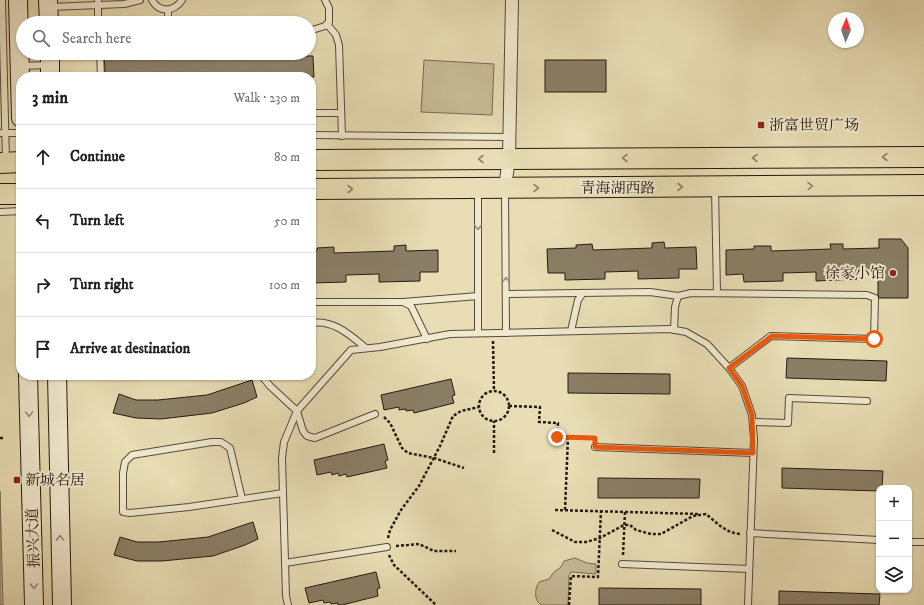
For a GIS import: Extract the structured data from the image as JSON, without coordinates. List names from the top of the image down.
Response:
{
  "streets": {
    "main road": ["青海湖西路", "振兴大道"]
  },
  "places": {
    "transit": ["浙富世贸广场", "新城名居"],
    "other": ["徐家小馆"]
  },
  "north": "top",
  "page": {
    "search": "Search here",
    "heading": ["3 min", "Walk · 230 m"],
    "list": [
      ["Continue", "80 m"],
      ["Turn left", "50 m"],
      ["Turn right", "100 m"],
      "Arrive at destination"
    ],
    "map_buttons": ["+", "−"]
  }
}
